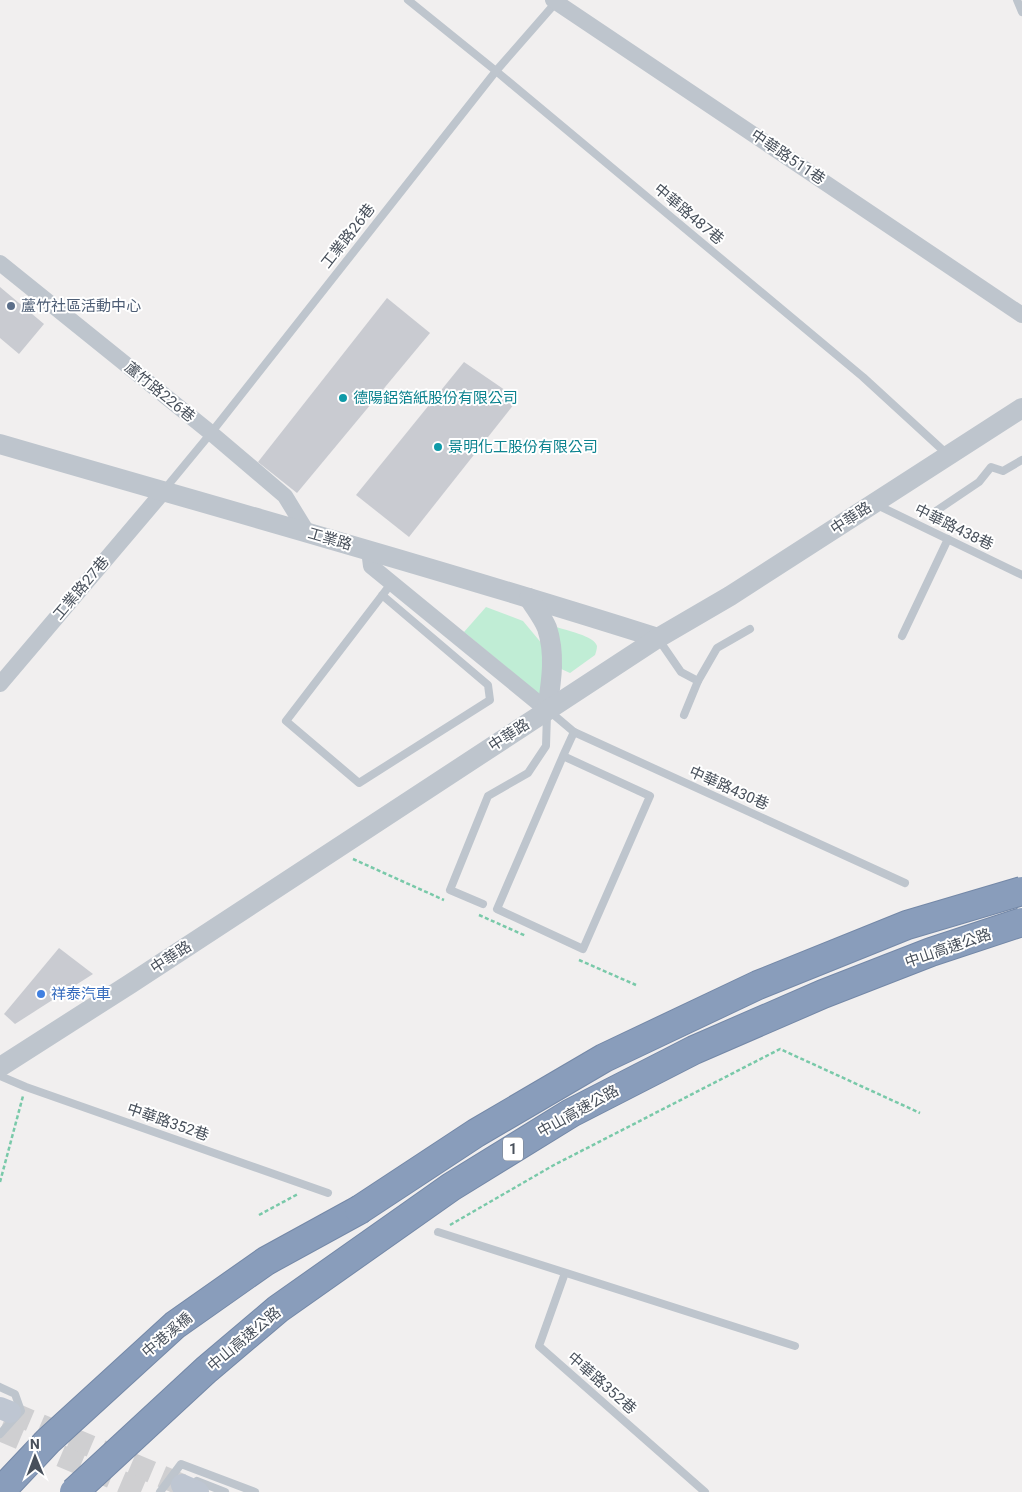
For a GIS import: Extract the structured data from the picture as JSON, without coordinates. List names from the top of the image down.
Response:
{
  "streets": {
    "highway": ["中山高速公路", "1", "中港溪橋"],
    "street": [
      "中華路511巷",
      "蘆竹路226巷",
      "中華路",
      "工業路",
      "工業路27巷"
    ],
    "lane": [
      "中華路487巷",
      "工業路26巷",
      "中華路438巷",
      "中華路430巷",
      "中華路352巷"
    ]
  },
  "crossings": [
    ["中華路511巷", "工業路26巷"],
    ["中華路487巷", "工業路26巷"],
    ["中華路487巷", "中華路"],
    ["工業路26巷", "蘆竹路226巷"],
    ["工業路26巷", "工業路"],
    ["工業路26巷", "工業路27巷"],
    ["蘆竹路226巷", "工業路"],
    ["中華路", "中華路438巷"],
    ["中華路", "工業路"],
    ["中華路", "中華路430巷"],
    ["工業路", "工業路27巷"]
  ],
  "places": [
    "蘆竹社區活動中心",
    "德陽鋁箔紙股份有限公司",
    "景明化工股份有限公司",
    "祥泰汽車"
  ],
  "north": "top"
}
